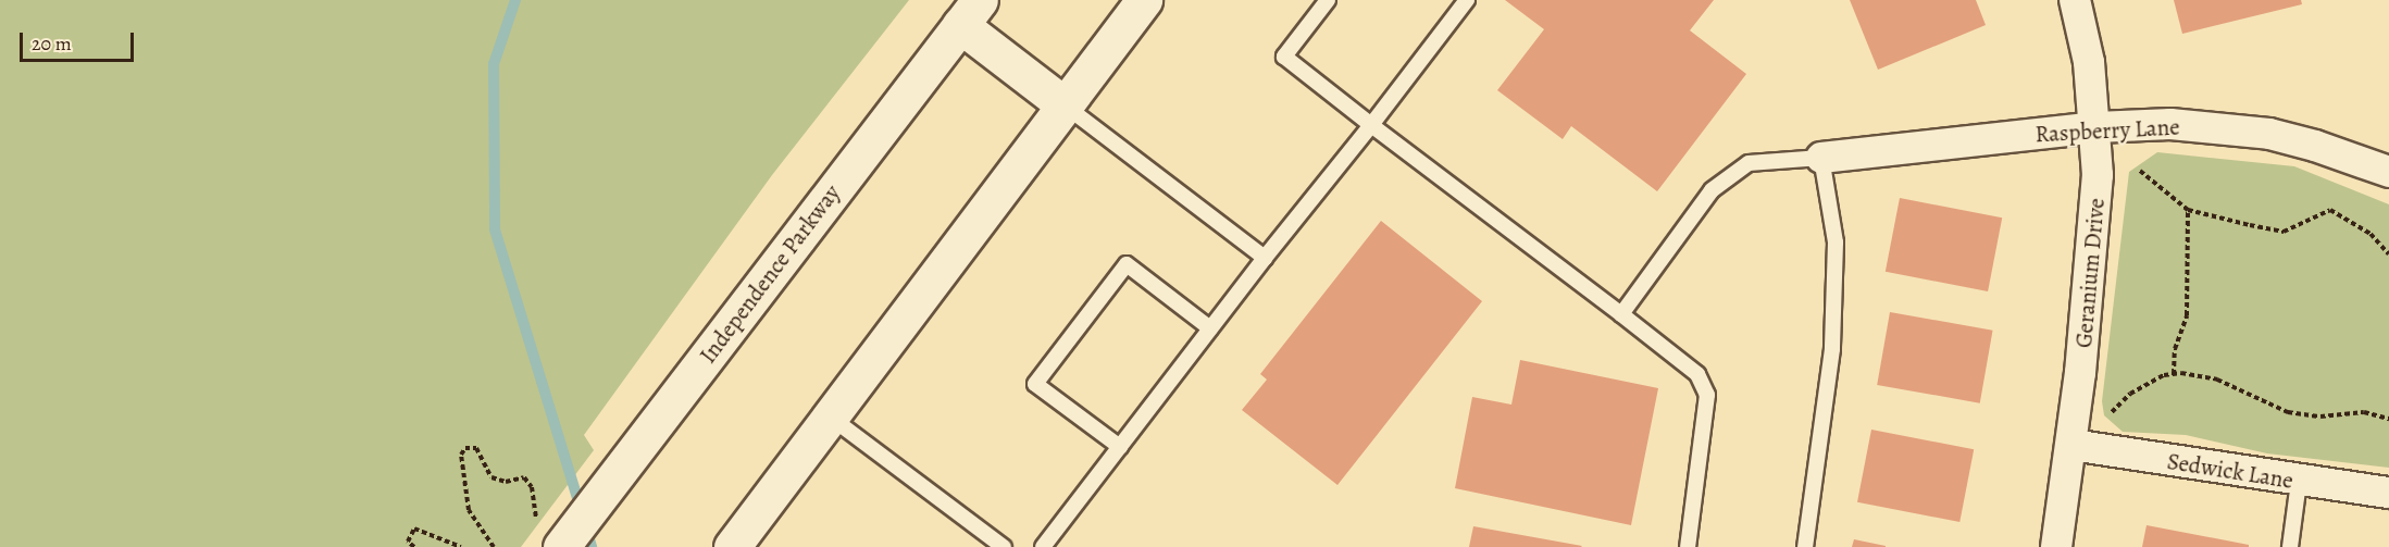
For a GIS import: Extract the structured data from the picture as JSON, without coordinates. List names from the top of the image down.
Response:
{
  "streets": {
    "main road": ["Independence Parkway"],
    "street": ["Raspberry Lane", "Geranium Drive", "Sedwick Lane"]
  },
  "crossings": [
    ["Raspberry Lane", "Geranium Drive"],
    ["Geranium Drive", "Sedwick Lane"]
  ],
  "scale_bar": "20 m"
}
